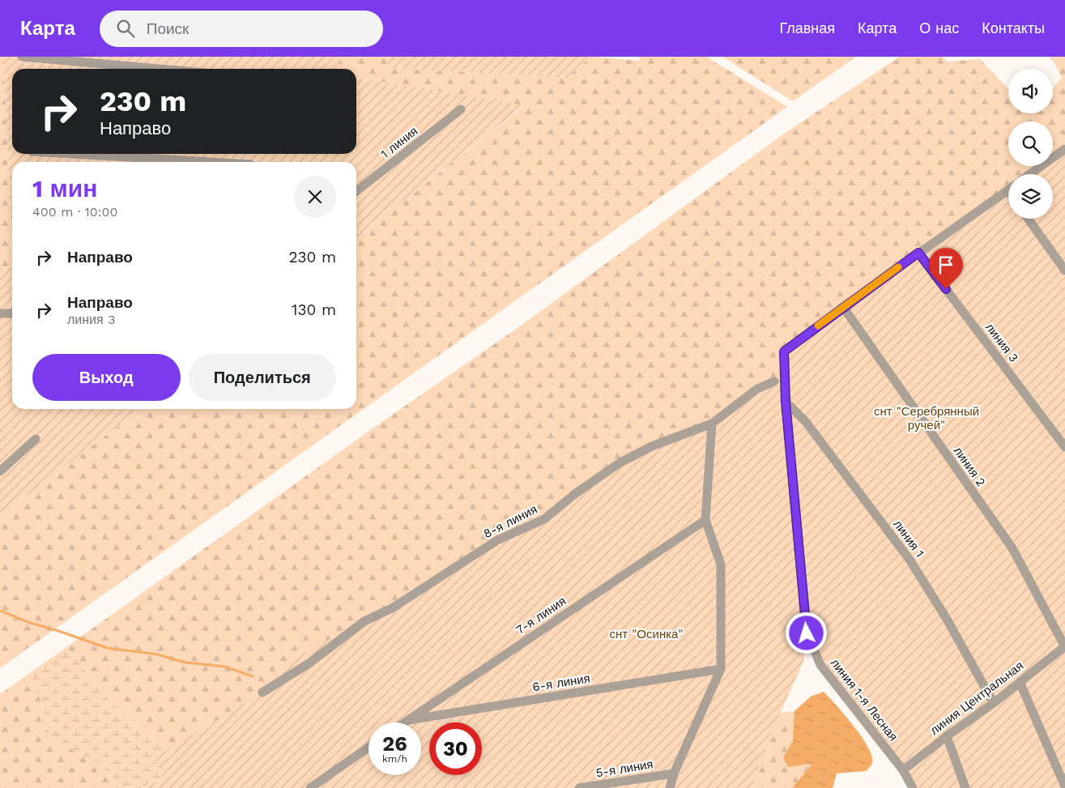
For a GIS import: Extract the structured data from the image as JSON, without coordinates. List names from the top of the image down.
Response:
{
  "streets": {
    "street": [
      "1 линия",
      "линия 3",
      "линия 2",
      "8-я линия",
      "линия 1",
      "7-я линия",
      "6-я линия",
      "линия Центральная",
      "линия 1-я Лесная",
      "5-я линия"
    ]
  },
  "crossings": [
    ["линия 2", "линия Центральная"],
    ["линия 2", "линия 1-я Лесная"],
    ["линия 1", "линия Центральная"],
    ["линия 1", "линия 1-я Лесная"],
    ["7-я линия", "6-я линия"],
    ["линия Центральная", "линия 1-я Лесная"]
  ],
  "parks": ["снт \"Серебрянный ручей\"", "снт \"Осинка\""],
  "page": {
    "header": "Карта",
    "search": "Поиск",
    "nav": [
      "Главная",
      "Карта",
      "О нас",
      "Контакты"
    ],
    "turn": ["230 m", "Направо"],
    "heading": ["1 мин", "400 m · 10:00"],
    "list": [
      {
        "name": "Направо",
        "value": "230 m"
      },
      {
        "name": "Направо",
        "note": "линия 3",
        "value": "130 m"
      }
    ],
    "buttons": ["Выход", "Поделиться"],
    "speed": "26 km/h",
    "limit": "30"
  }
}
